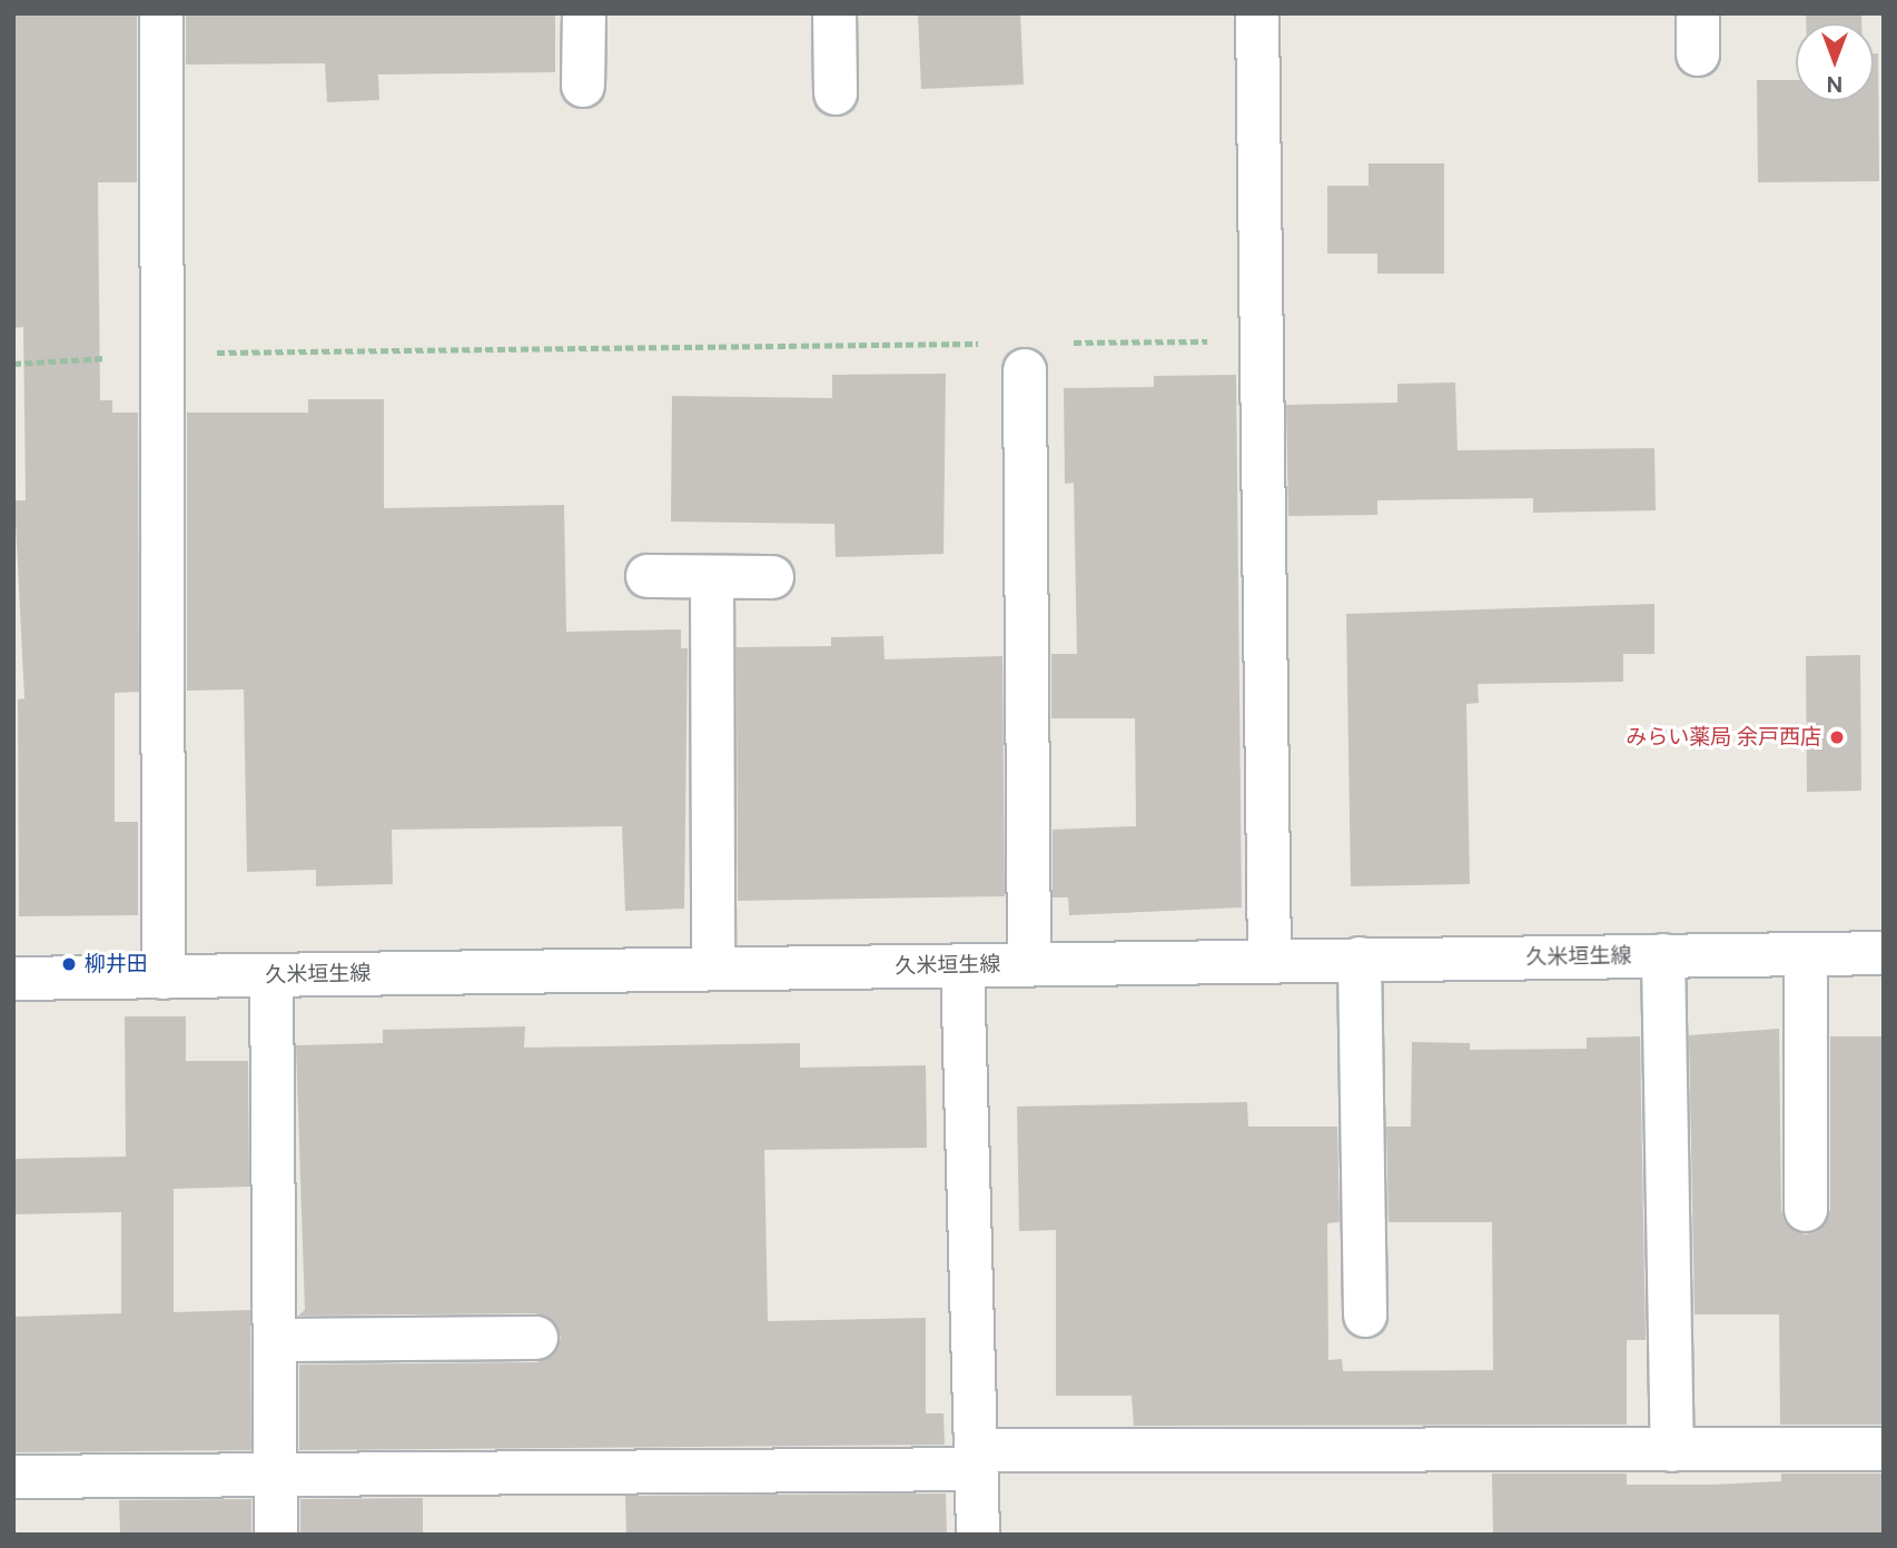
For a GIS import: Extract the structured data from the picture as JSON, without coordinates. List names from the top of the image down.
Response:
{
  "streets": {
    "street": ["久米垣生線"]
  },
  "places": ["みらい薬局 余戸西店", "柳井田"],
  "north": "bottom"
}
